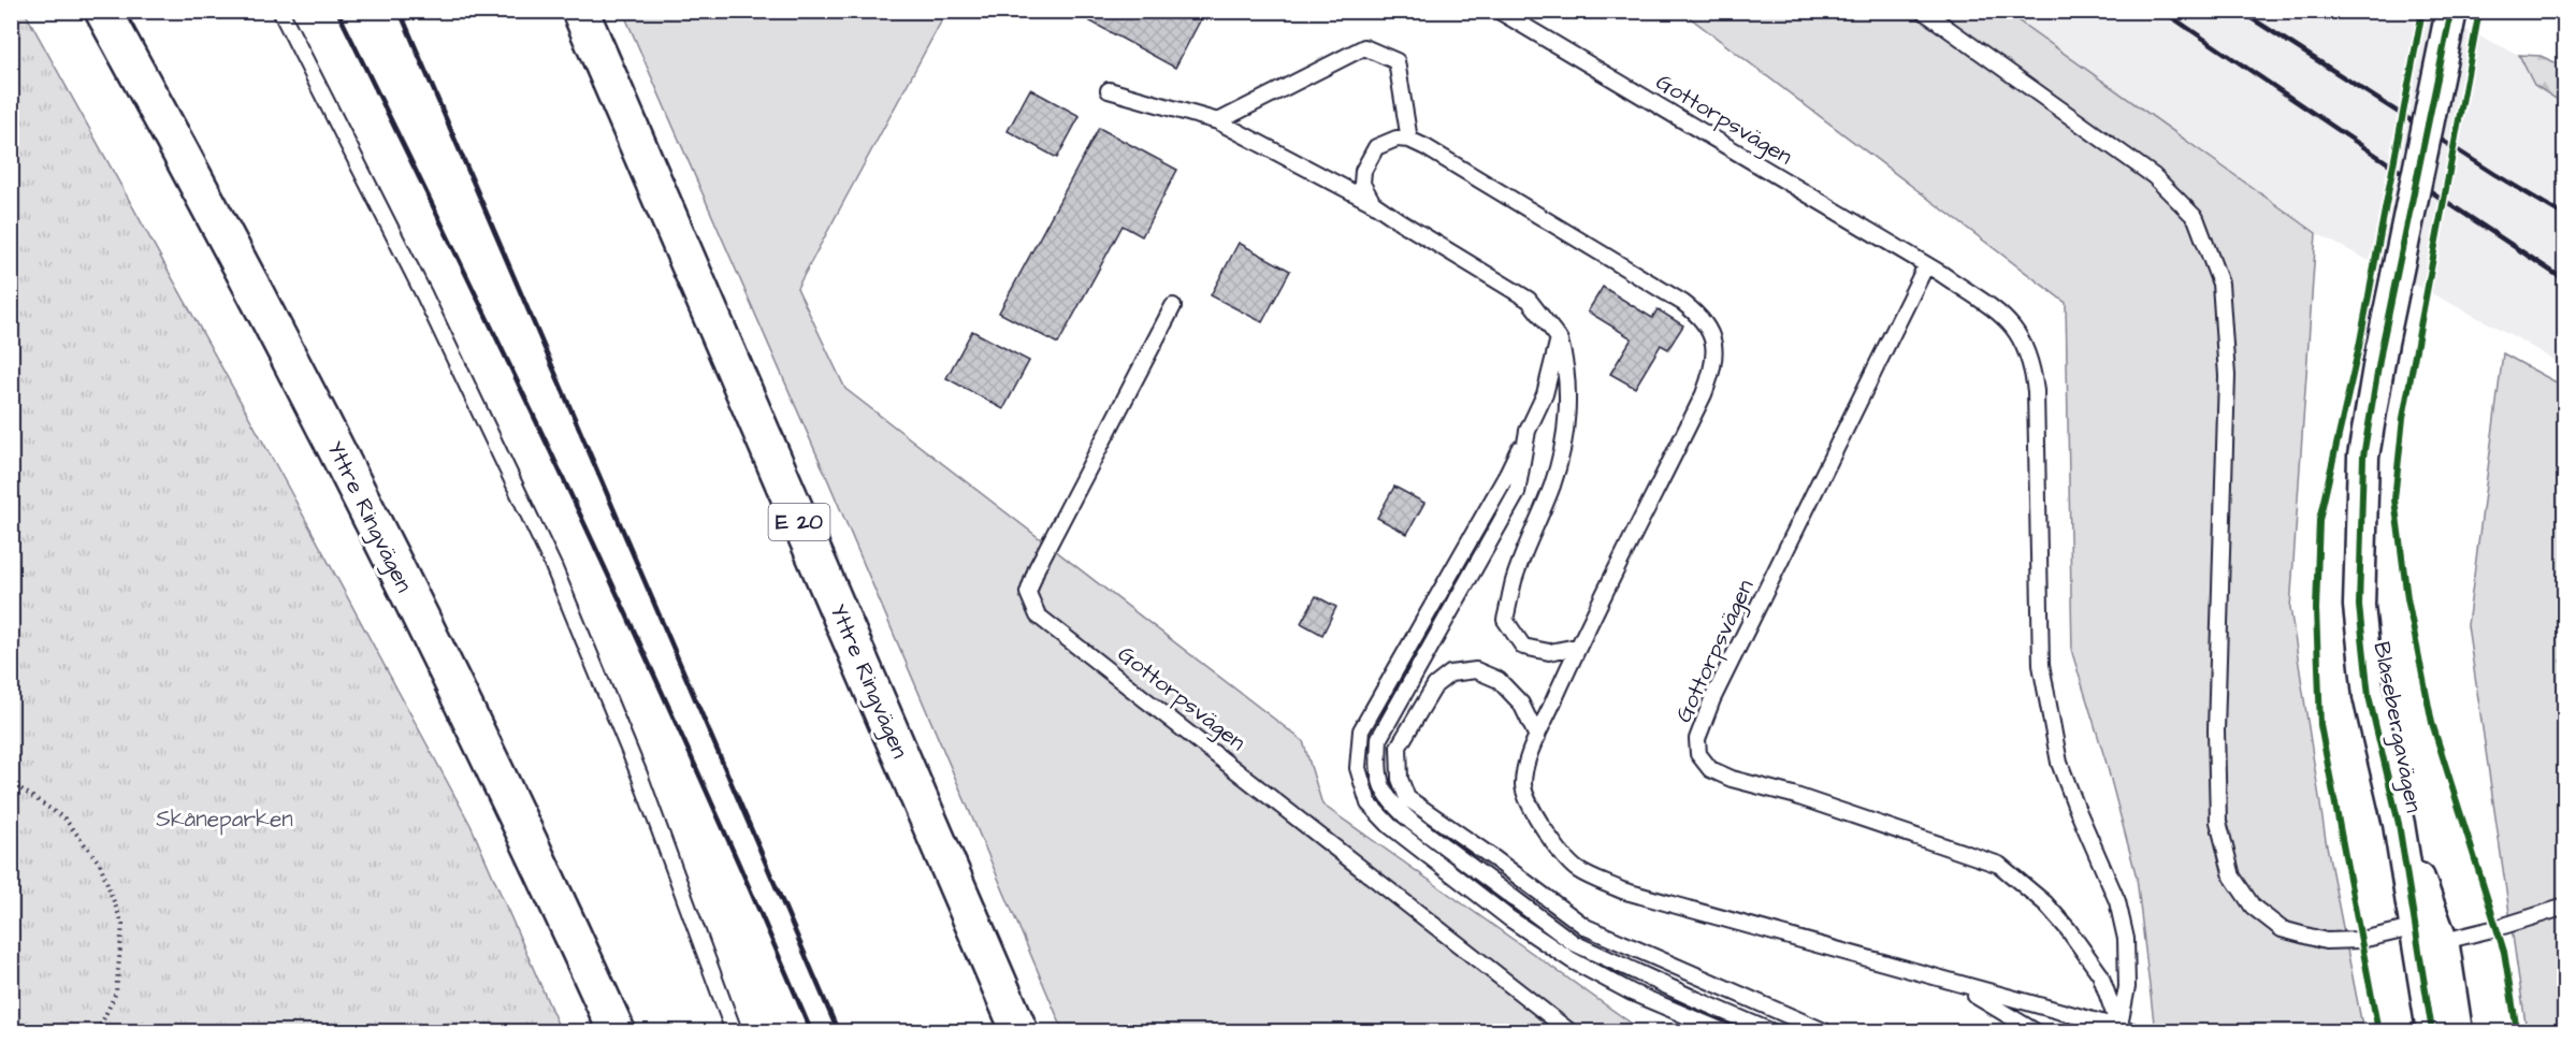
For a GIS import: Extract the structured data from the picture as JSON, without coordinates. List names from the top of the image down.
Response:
{
  "streets": {
    "highway": ["Yttre Ringvägen", "E 20"],
    "street": ["Blåsebergavägen"],
    "lane": ["Gottorpsvägen"]
  },
  "parks": ["Skåneparken"]
}
